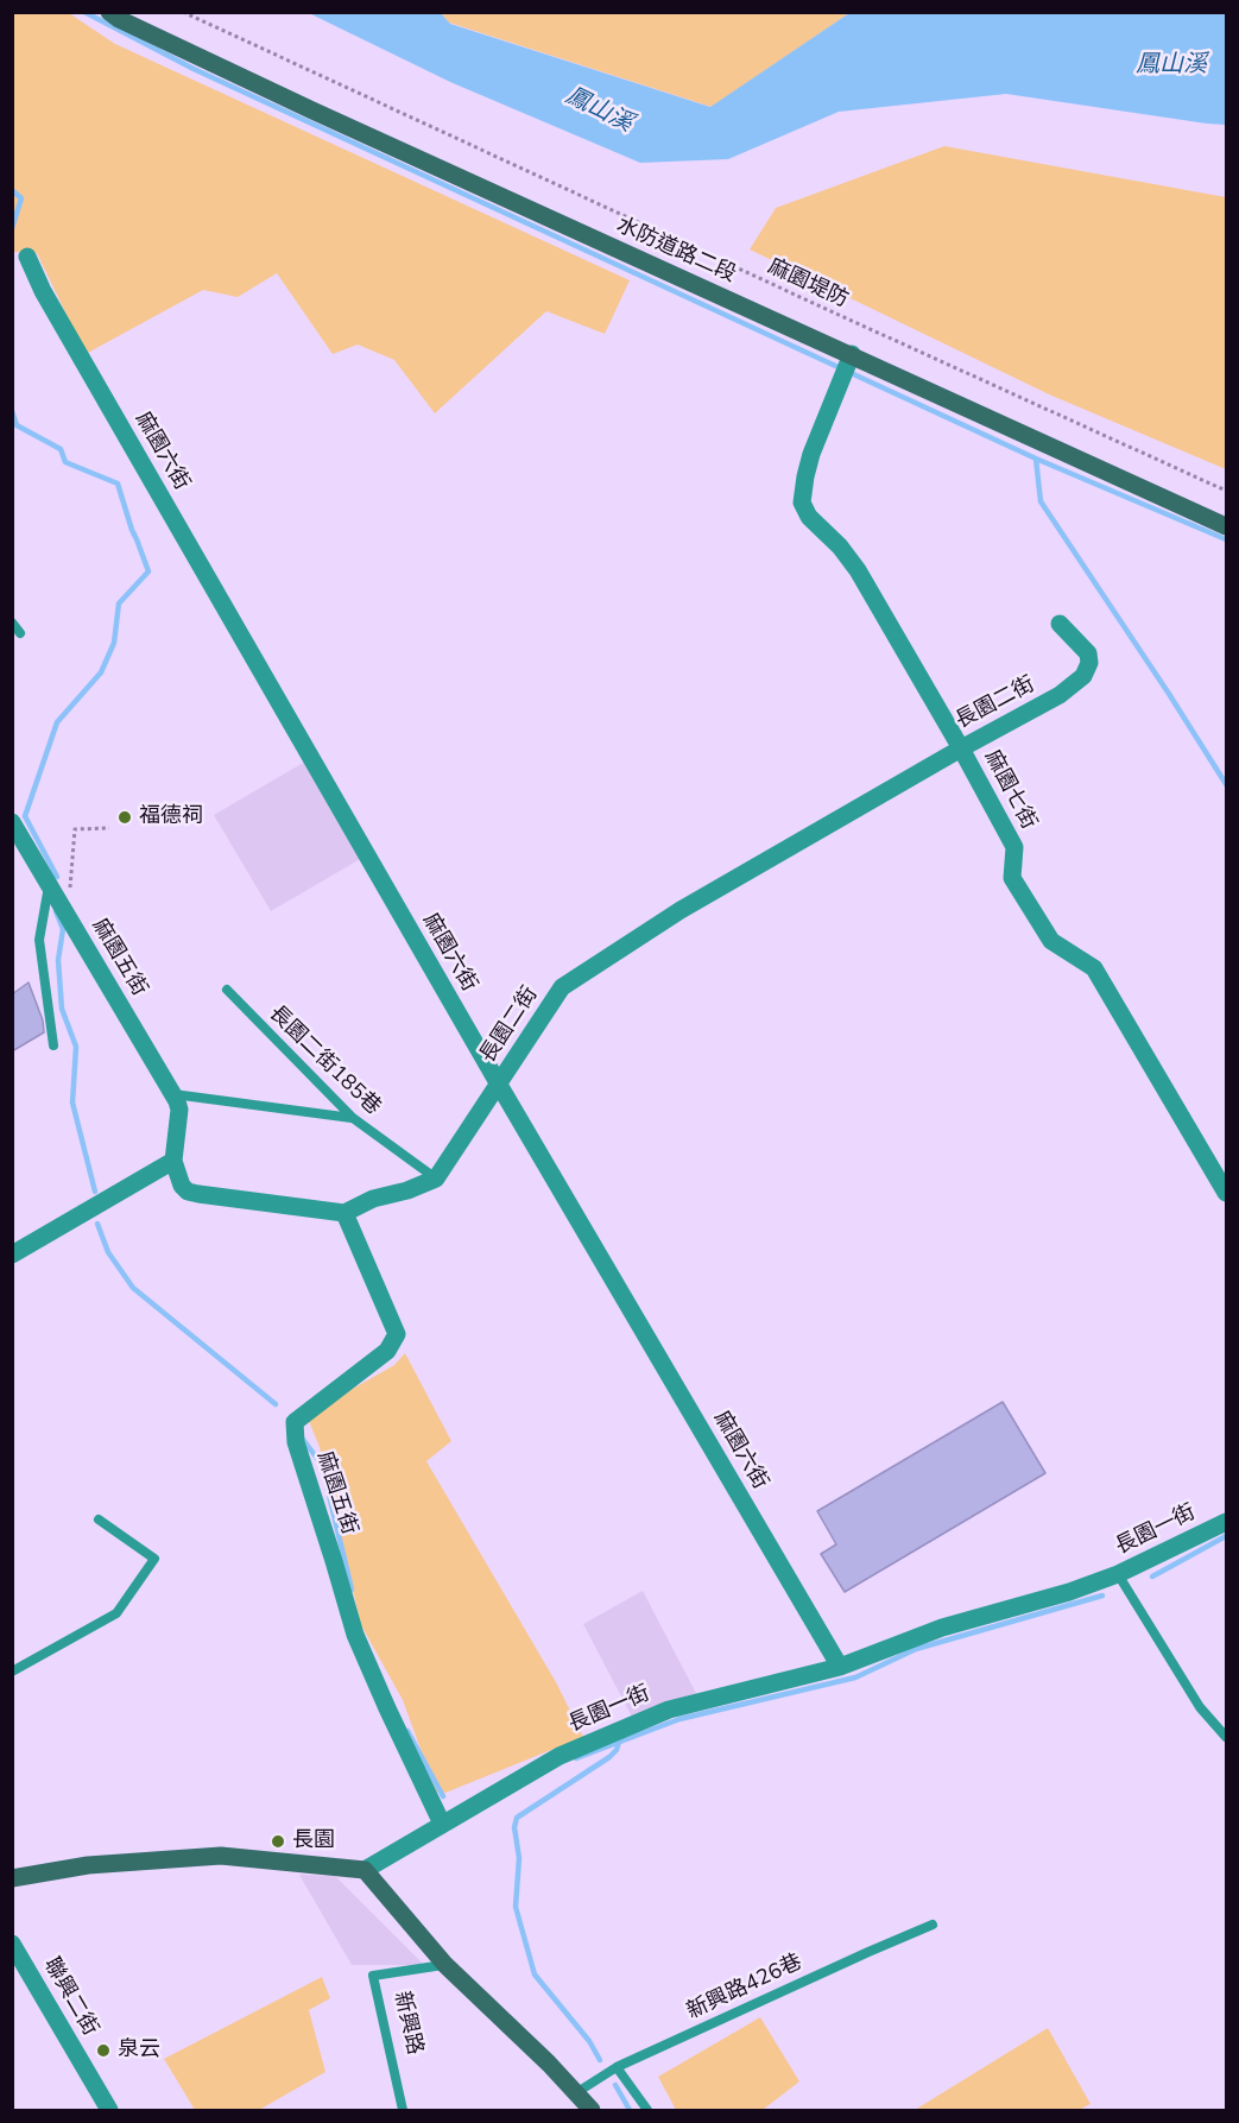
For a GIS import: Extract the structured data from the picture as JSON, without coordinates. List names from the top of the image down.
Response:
{
  "streets": {
    "street": [
      "水防道路二段",
      "麻園六街",
      "長園二街",
      "麻園七街",
      "麻園五街",
      "長園一街",
      "聯興二街"
    ],
    "lane": ["長園二街185巷", "新興路426巷", "新興路"],
    "path": ["麻園堤防"]
  },
  "crossings": [
    ["水防道路二段", "麻園七街"],
    ["麻園六街", "長園二街"],
    ["麻園六街", "長園一街"],
    ["長園二街", "麻園七街"],
    ["長園二街", "長園二街185巷"],
    ["麻園五街", "長園一街"]
  ],
  "water": ["鳳山溪"],
  "places": ["福德祠", "長園", "泉云"]
}
